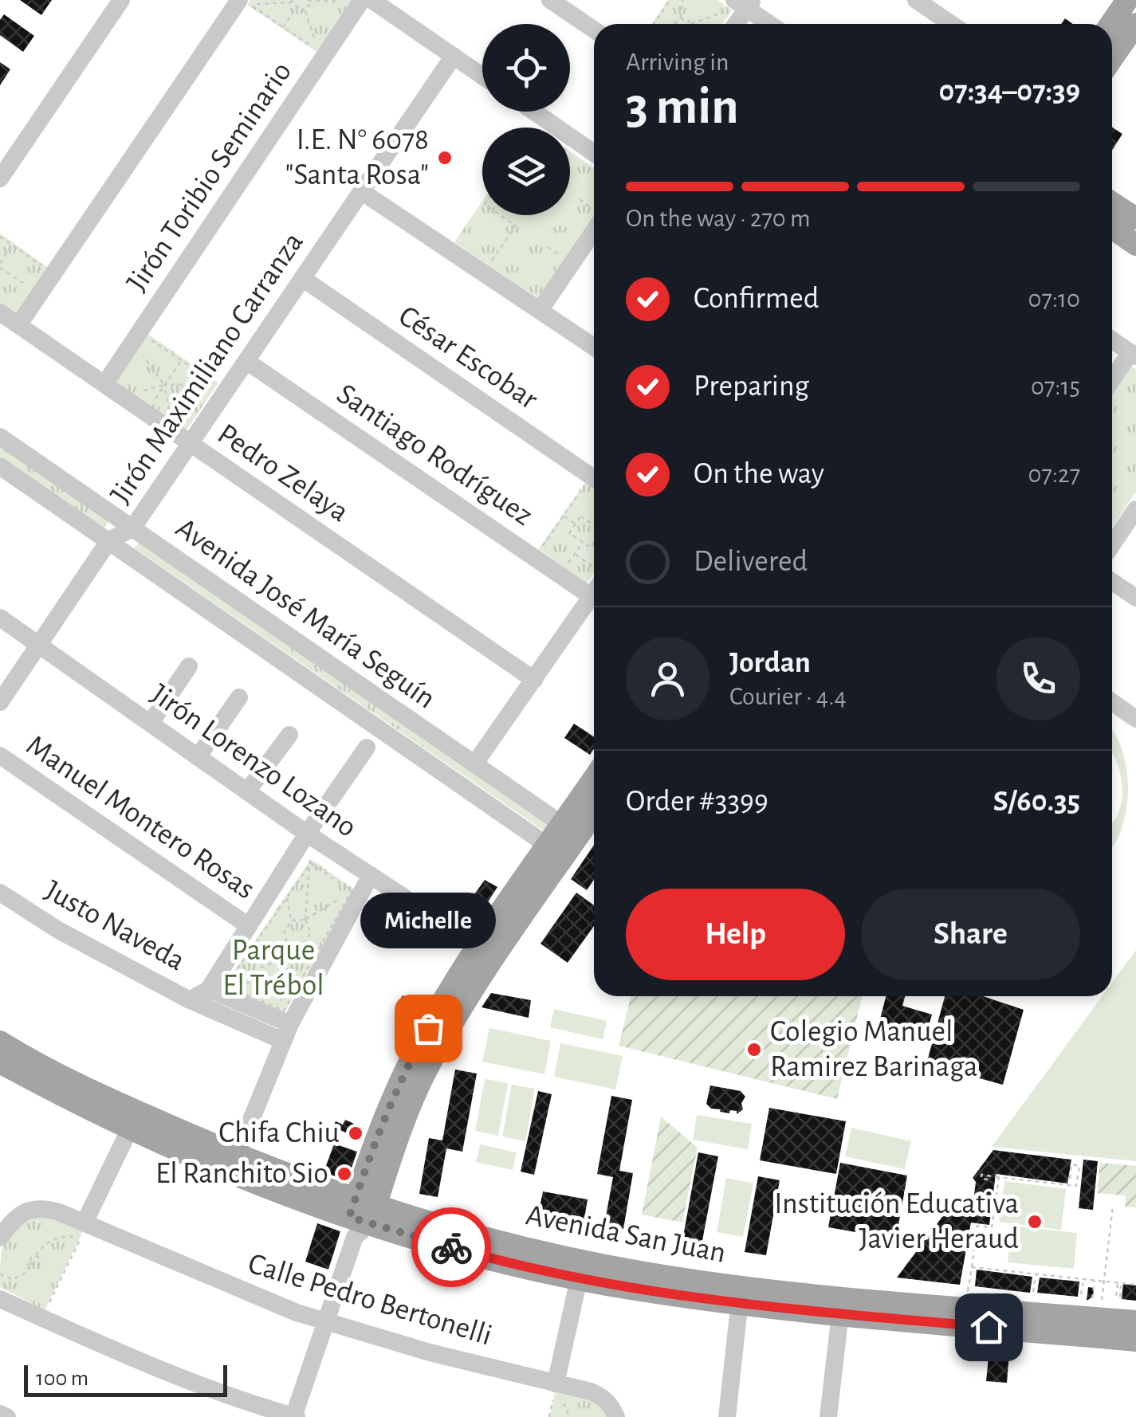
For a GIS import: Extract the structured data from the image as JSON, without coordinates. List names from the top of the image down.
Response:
{
  "streets": {
    "main road": ["Avenida San Juan"],
    "street": [
      "Jirón Toribio Seminario",
      "César Escobar",
      "Jirón Maximiliano Carranza",
      "Santiago Rodríguez",
      "Pedro Zelaya",
      "Avenida José María Seguín",
      "Jirón Lorenzo Lozano",
      "Manuel Montero Rosas",
      "Justo Naveda",
      "Calle Pedro Bertonelli"
    ]
  },
  "crossings": [
    ["Jirón Toribio Seminario", "Pedro Zelaya"],
    ["César Escobar", "Jirón Maximiliano Carranza"],
    ["Jirón Maximiliano Carranza", "Santiago Rodríguez"],
    ["Jirón Maximiliano Carranza", "Pedro Zelaya"],
    ["Jirón Maximiliano Carranza", "Avenida José María Seguín"],
    ["Jirón Maximiliano Carranza", "Jirón Lorenzo Lozano"]
  ],
  "parks": ["Parque El Trébol"],
  "places": [
    "I.E. N° 6078 \"Santa Rosa\"",
    "Michelle",
    "Colegio Manuel Ramirez Barinaga",
    "Chifa Chiu",
    "El Ranchito Sio",
    "Institución Educativa Javier Heraud"
  ],
  "scale_bar": "100 m",
  "page": {
    "heading": ["3 min", "Arriving in", "07:34–07:39"],
    "panel": [
      "Jordan",
      "Courier · 4.4",
      "Order #3399",
      "S/60.35"
    ],
    "bar": "On the way · 270 m",
    "list": [
      ["Confirmed", "07:10"],
      ["Preparing", "07:15"],
      ["On the way", "07:27"],
      "Delivered"
    ],
    "buttons": ["Help", "Share"],
    "bubble": "Michelle",
    "scale": "100 m"
  }
}
